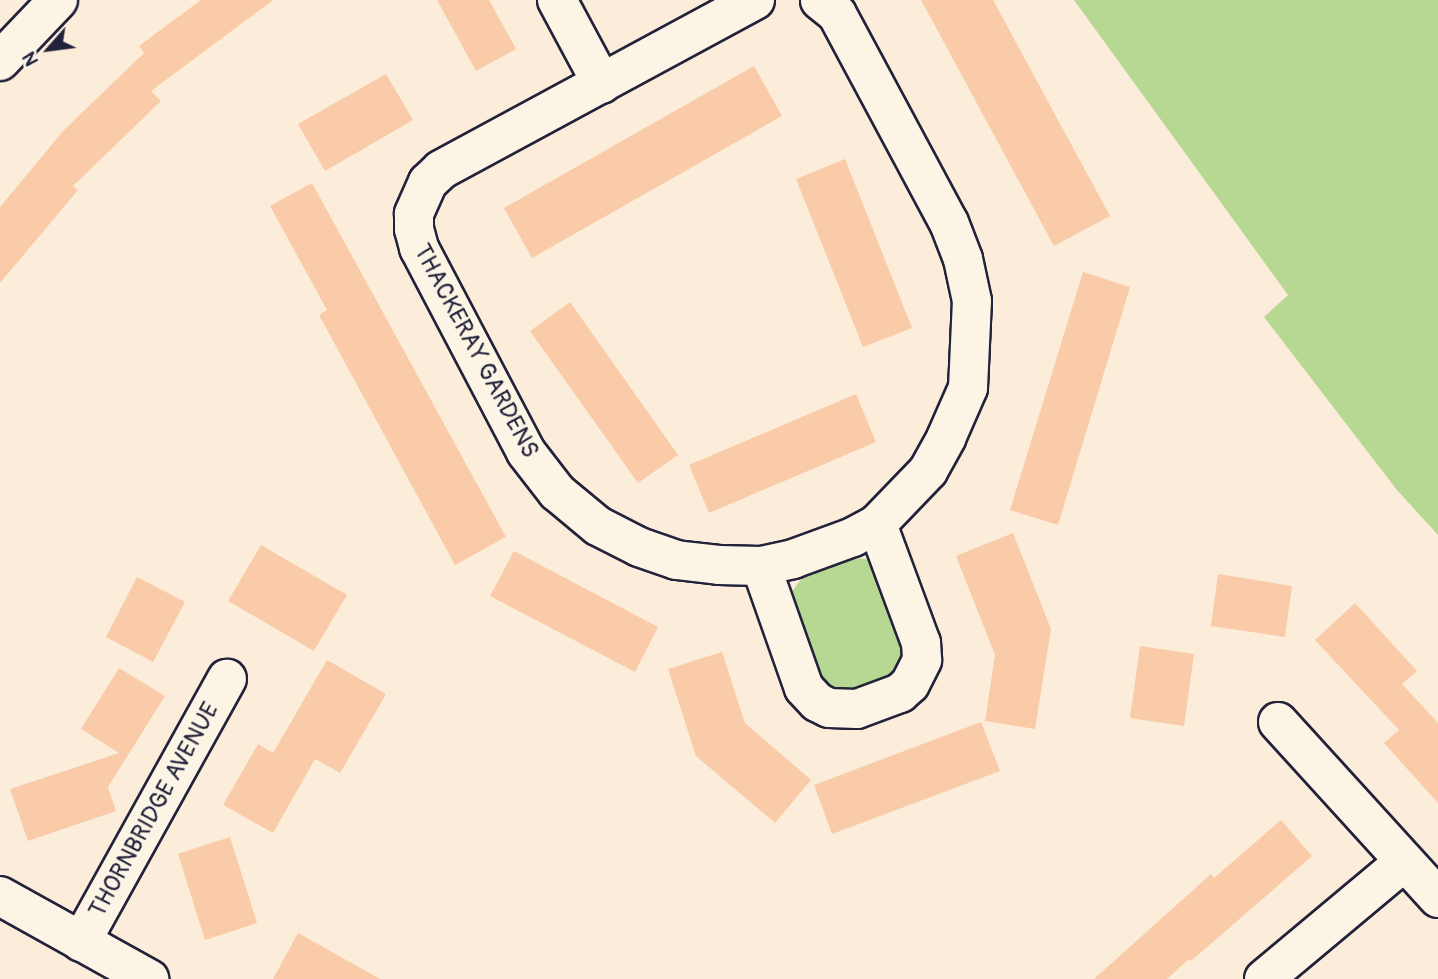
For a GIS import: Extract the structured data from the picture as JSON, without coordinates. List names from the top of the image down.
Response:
{
  "streets": {
    "street": ["THACKERAY GARDENS", "THORNBRIDGE AVENUE"]
  },
  "north": "bottom left"
}
